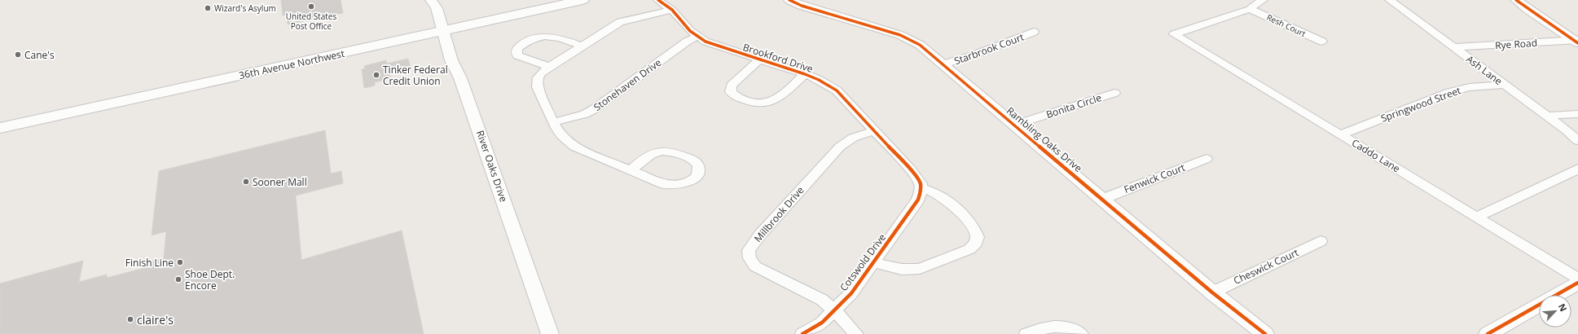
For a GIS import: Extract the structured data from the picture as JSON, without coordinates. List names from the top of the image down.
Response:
{
  "streets": {
    "main road": ["36th Avenue Northwest"],
    "street": [
      "Resh Court",
      "Rye Road",
      "Starbrook Court",
      "Brookford Drive",
      "Ash Lane",
      "Stonehaven Drive",
      "Springwood Street",
      "Bonita Circle",
      "Rambling Oaks Drive",
      "Caddo Lane",
      "River Oaks Drive",
      "Fenwick Court",
      "Millbrook Drive",
      "Cotswold Drive",
      "Cheswick Court"
    ]
  },
  "crossings": [
    ["Resh Court", "Caddo Lane"],
    ["Rye Road", "Ash Lane"],
    ["Starbrook Court", "Rambling Oaks Drive"],
    ["Brookford Drive", "Stonehaven Drive"],
    ["Brookford Drive", "Millbrook Drive"],
    ["Brookford Drive", "Cotswold Drive"],
    ["36th Avenue Northwest", "River Oaks Drive"],
    ["Ash Lane", "Springwood Street"],
    ["Springwood Street", "Caddo Lane"],
    ["Bonita Circle", "Rambling Oaks Drive"],
    ["Rambling Oaks Drive", "Fenwick Court"],
    ["Rambling Oaks Drive", "Cheswick Court"],
    ["Millbrook Drive", "Cotswold Drive"]
  ],
  "places": [
    "United States Post Office",
    "Wizard's Asylum",
    "Cane's",
    "Tinker Federal Credit Union",
    "Sooner Mall",
    "Finish Line",
    "Shoe Dept. Encore",
    "claire's"
  ],
  "north": "top right"
}
